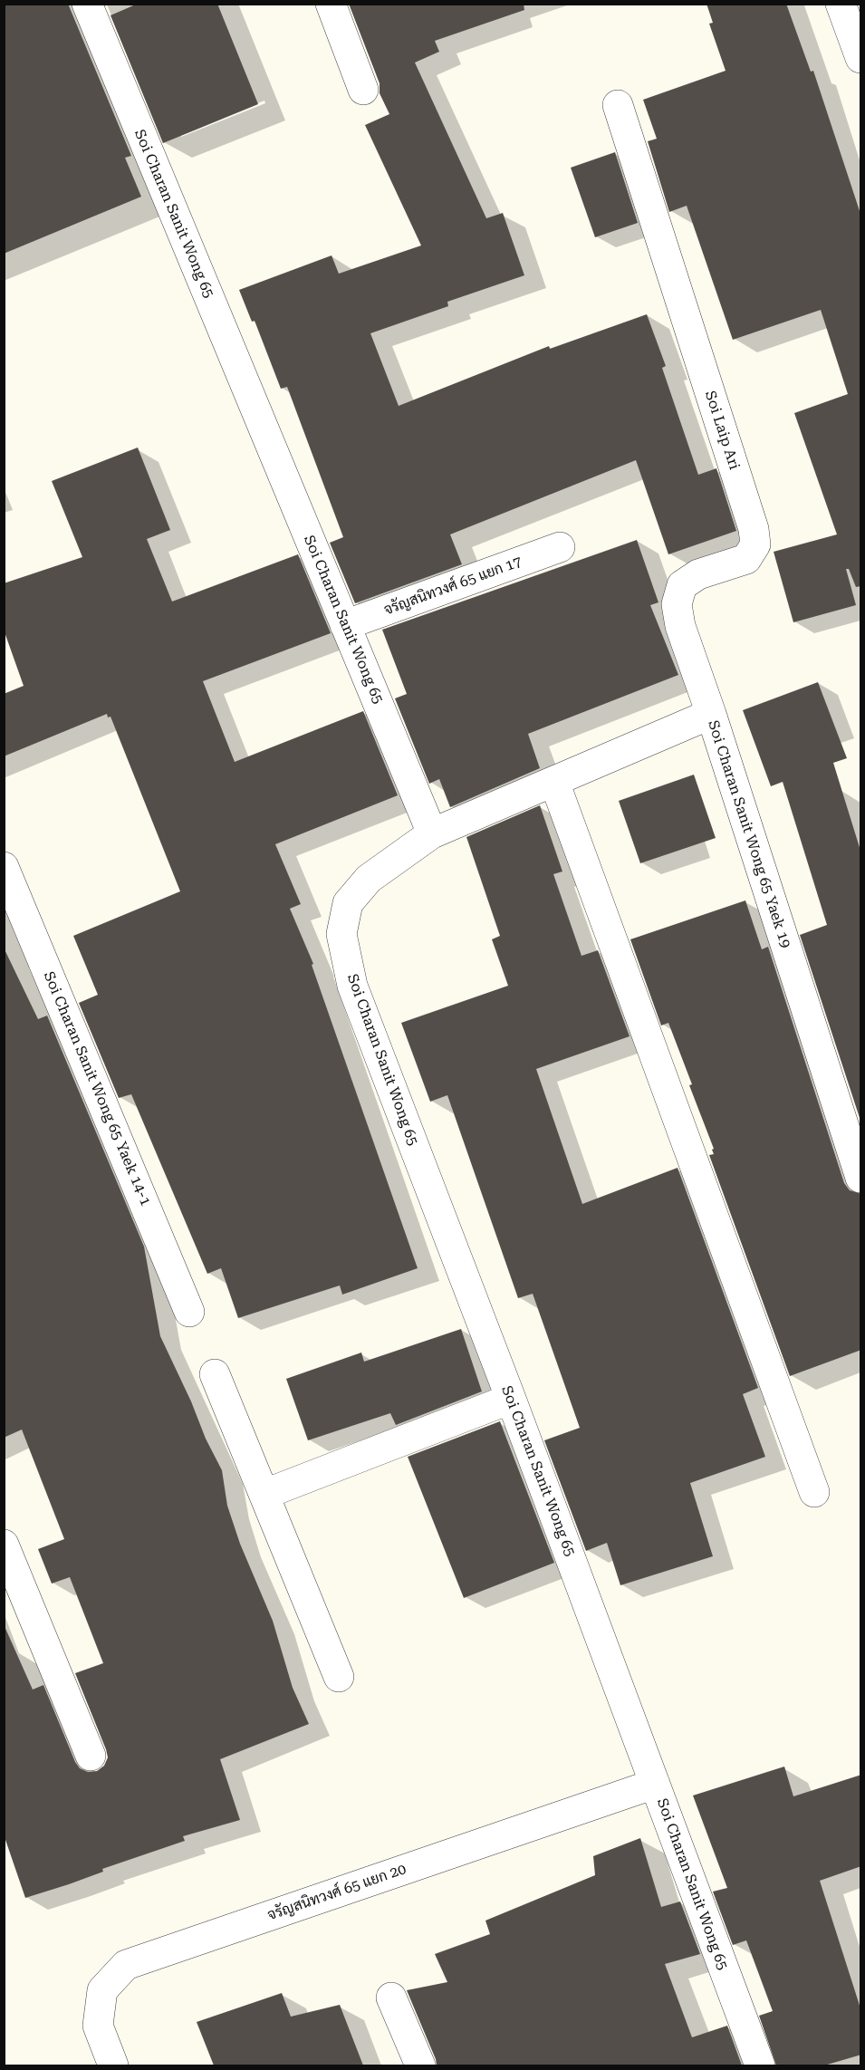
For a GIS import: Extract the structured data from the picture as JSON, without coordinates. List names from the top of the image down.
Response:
{
  "streets": {
    "street": [
      "Soi Charan Sanit Wong 65",
      "Soi Laip Ari",
      "จรัญสนิทวงศ์ 65 แยก 17",
      "Soi Charan Sanit Wong 65 Yaek 19",
      "Soi Charan Sanit Wong 65 Yaek 14-1",
      "จรัญสนิทวงศ์ 65 แยก 20"
    ]
  },
  "crossings": [
    ["Soi Charan Sanit Wong 65", "จรัญสนิทวงศ์ 65 แยก 17"],
    ["Soi Charan Sanit Wong 65", "Soi Charan Sanit Wong 65 Yaek 19"],
    ["Soi Charan Sanit Wong 65", "จรัญสนิทวงศ์ 65 แยก 20"],
    ["Soi Laip Ari", "Soi Charan Sanit Wong 65 Yaek 19"]
  ]
}
